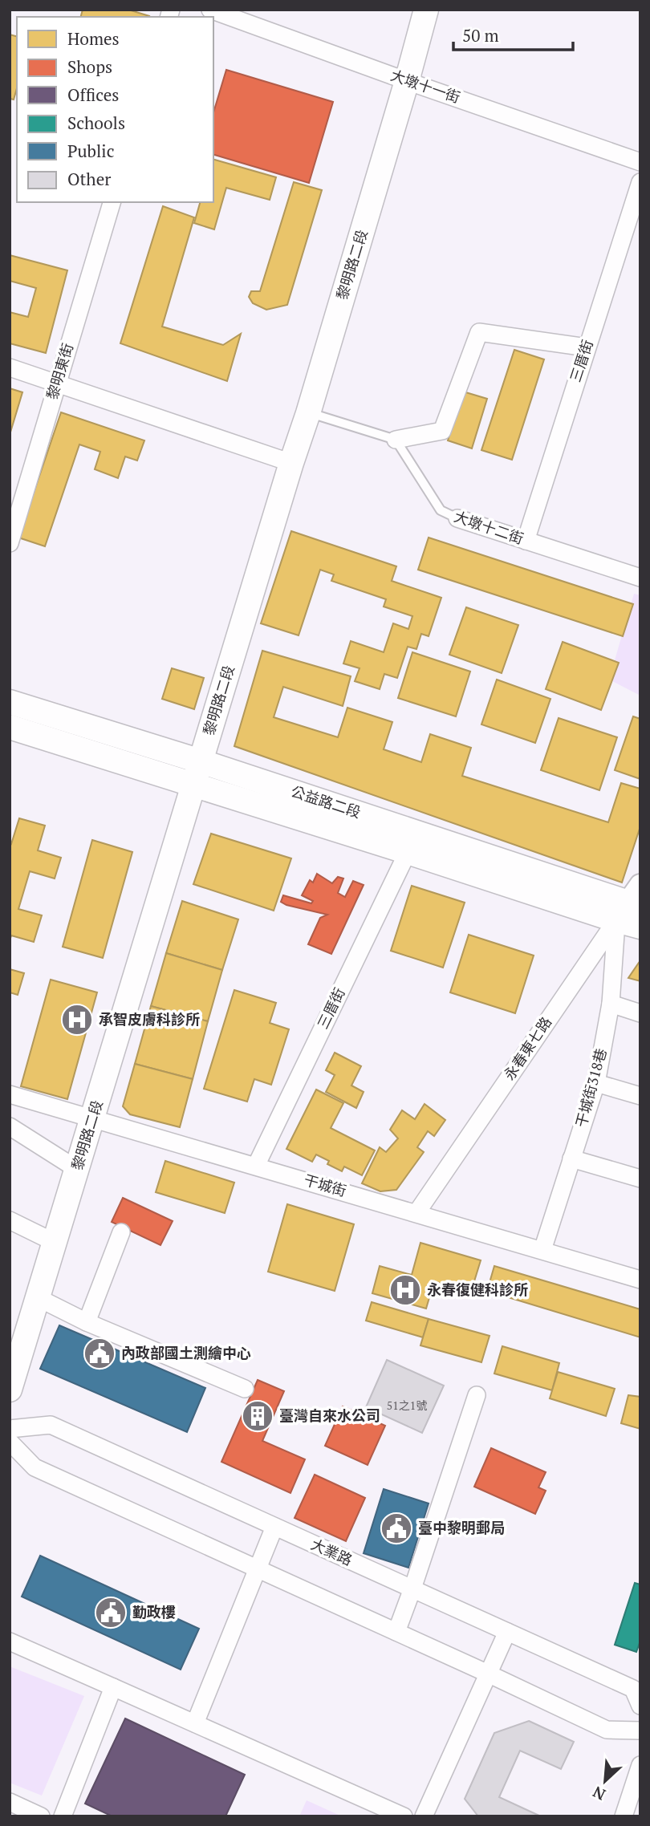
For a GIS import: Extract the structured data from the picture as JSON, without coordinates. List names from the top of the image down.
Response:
{
  "streets": {
    "main road": ["黎明路二段", "公益路二段"],
    "street": [
      "大墩十一街",
      "三厝街",
      "黎明東街",
      "大墩十二街",
      "永春東七路",
      "干城街318巷",
      "干城街",
      "大業路"
    ]
  },
  "crossings": [
    ["大墩十一街", "黎明路二段"],
    ["黎明路二段", "公益路二段"],
    ["黎明路二段", "干城街"],
    ["三厝街", "大墩十二街"],
    ["三厝街", "公益路二段"],
    ["三厝街", "干城街"],
    ["公益路二段", "永春東七路"],
    ["公益路二段", "干城街318巷"],
    ["永春東七路", "干城街318巷"],
    ["永春東七路", "干城街"],
    ["干城街318巷", "干城街"]
  ],
  "places": {
    "hospital": ["承智皮膚科診所", "永春復健科診所"],
    "public building": ["內政部國土測繪中心", "臺中黎明郵局", "勤政樓"],
    "building": ["臺灣自來水公司"]
  },
  "house_numbers": ["51之1號"],
  "legend": [
    "Homes",
    "Shops",
    "Offices",
    "Schools",
    "Public",
    "Other"
  ],
  "scale_bar": "50 m",
  "north": "bottom left"
}
